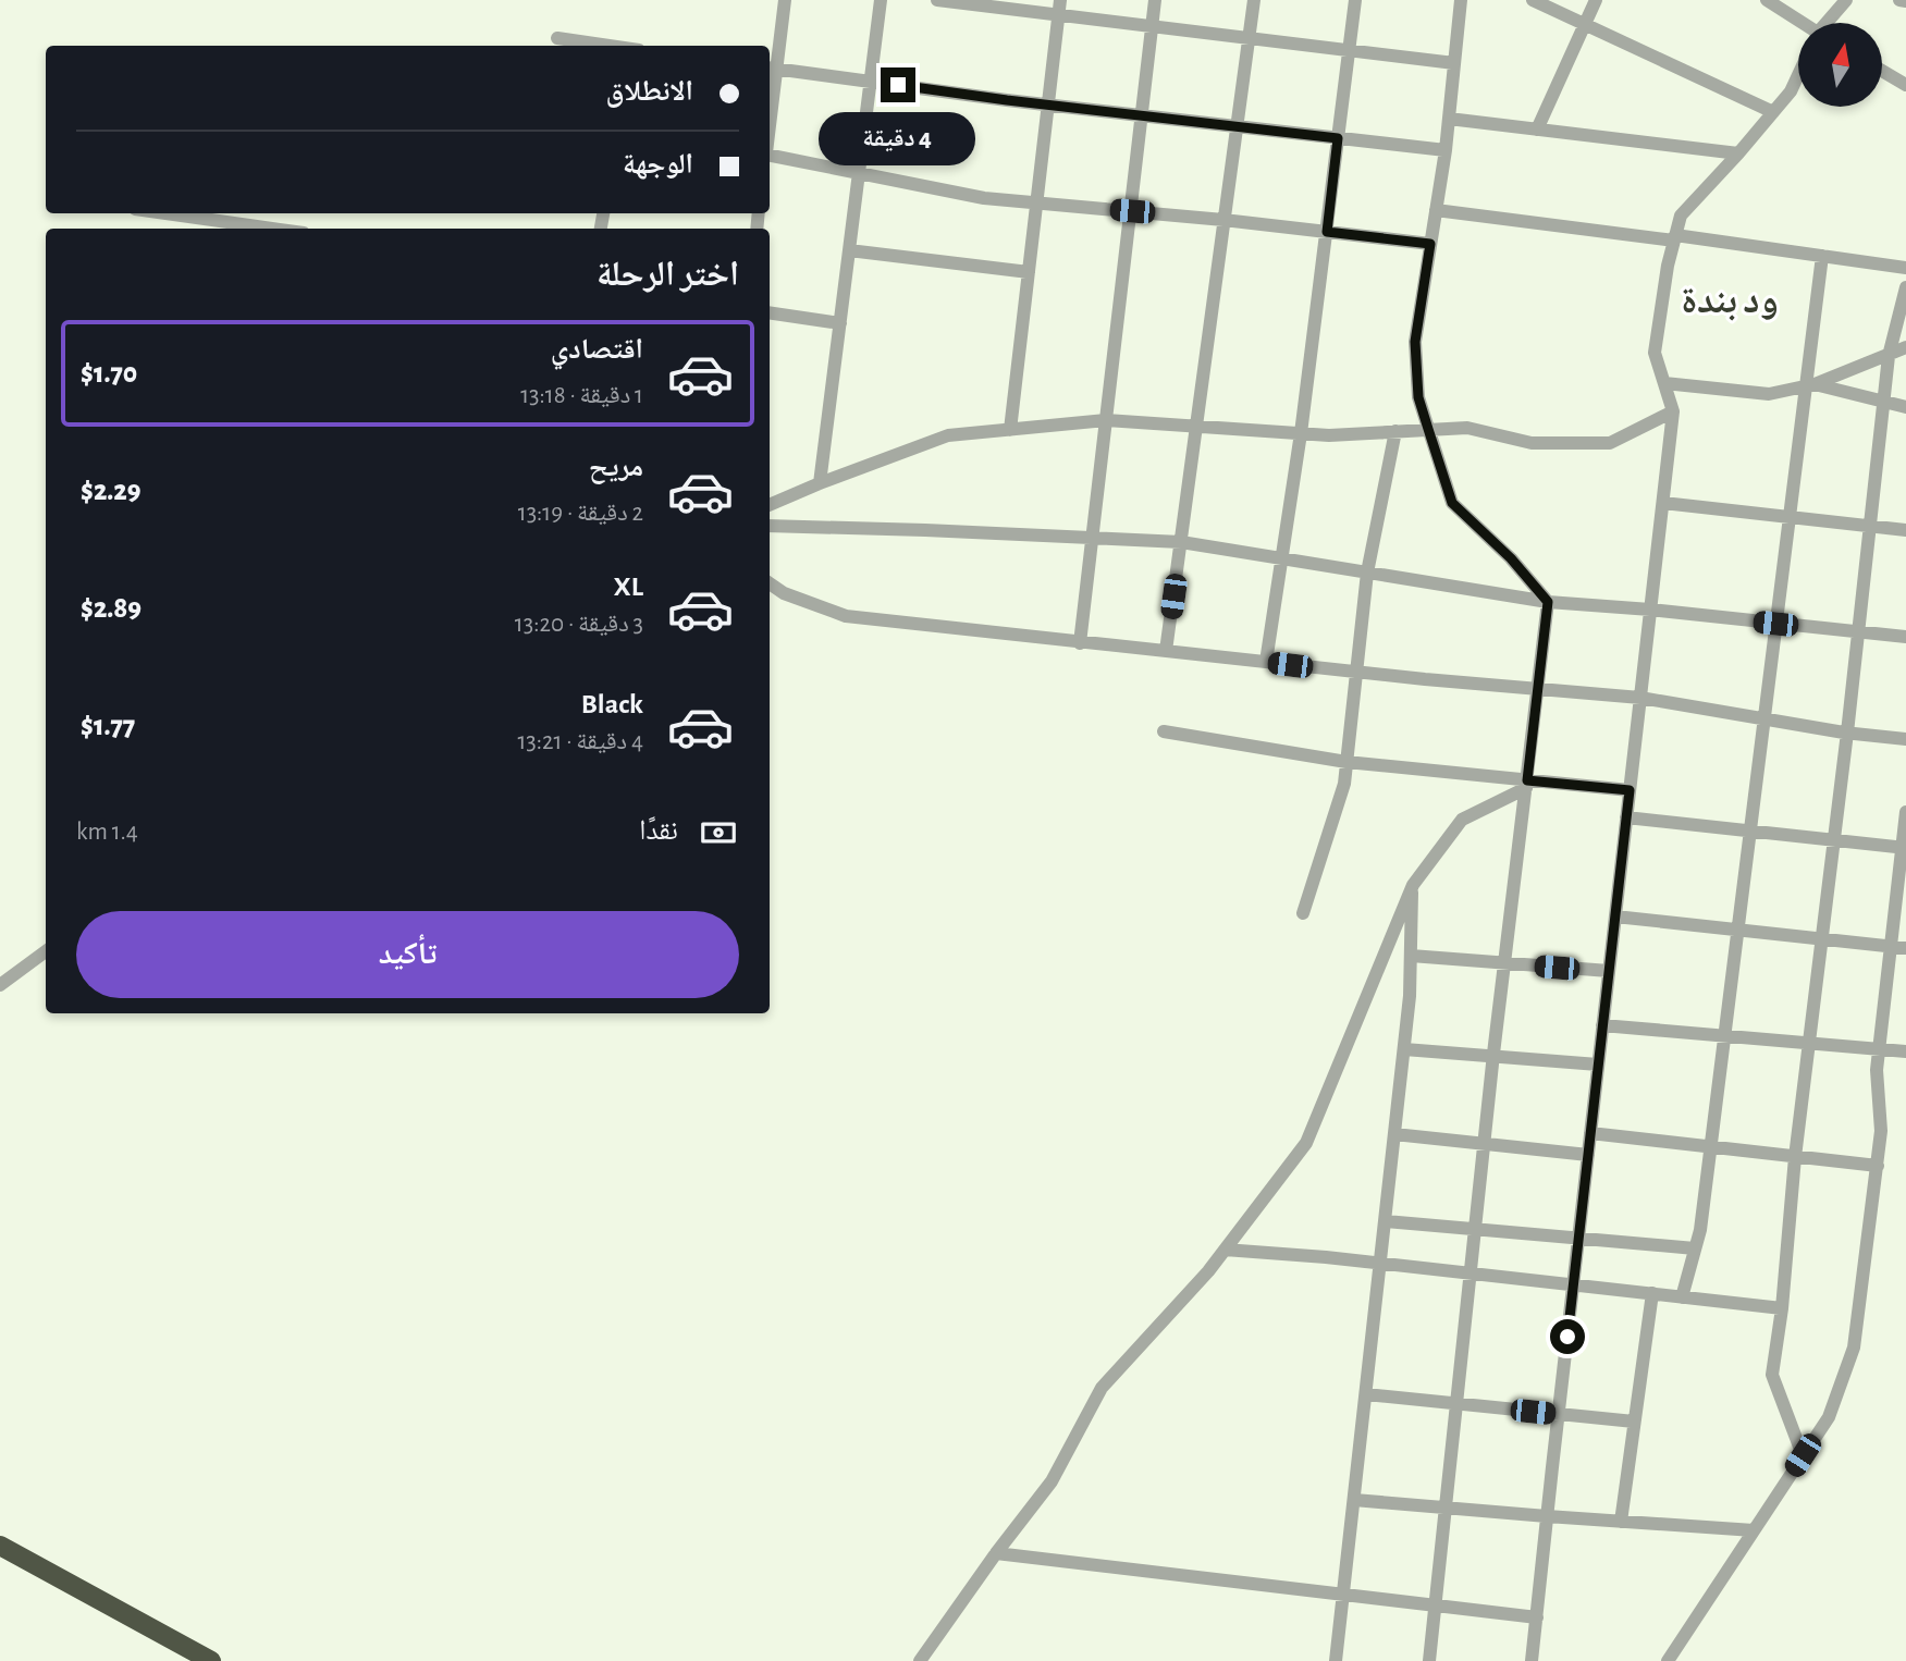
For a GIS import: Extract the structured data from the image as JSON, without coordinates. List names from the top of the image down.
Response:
{
  "districts": ["ود بندة"],
  "north": "top",
  "page": {
    "banner": ["الانطلاق", "الوجهة"],
    "bubble": "4 دقيقة",
    "heading": "اختر الرحلة",
    "list": [
      {
        "name": "اقتصادي",
        "note": "1 دقيقة · 13:18",
        "value": "$1.70"
      },
      {
        "name": "مريح",
        "note": "2 دقيقة · 13:19",
        "value": "$2.29"
      },
      {
        "name": "XL",
        "note": "3 دقيقة · 13:20",
        "value": "$2.89"
      },
      {
        "name": "Black",
        "note": "4 دقيقة · 13:21",
        "value": "$1.77"
      }
    ],
    "pay": ["نقدًا", "1.4 km"],
    "buttons": "تأكيد"
  }
}
